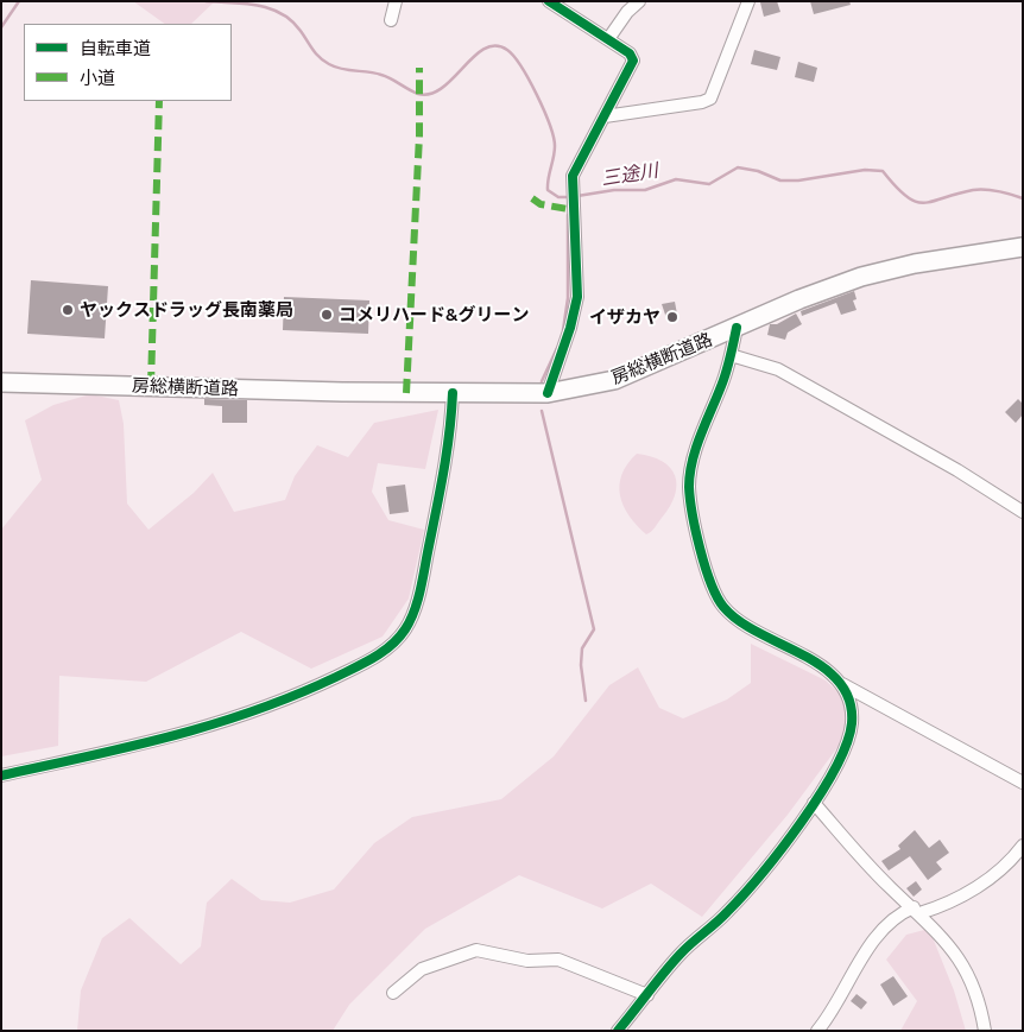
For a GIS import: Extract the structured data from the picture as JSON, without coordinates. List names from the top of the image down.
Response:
{
  "streets": {
    "highway": ["房総横断道路"]
  },
  "water": ["三途川"],
  "places": ["ヤックスドラッグ長南薬局", "コメリハード&グリーン", "イザカヤ"],
  "legend": ["自転車道", "小道"]
}
